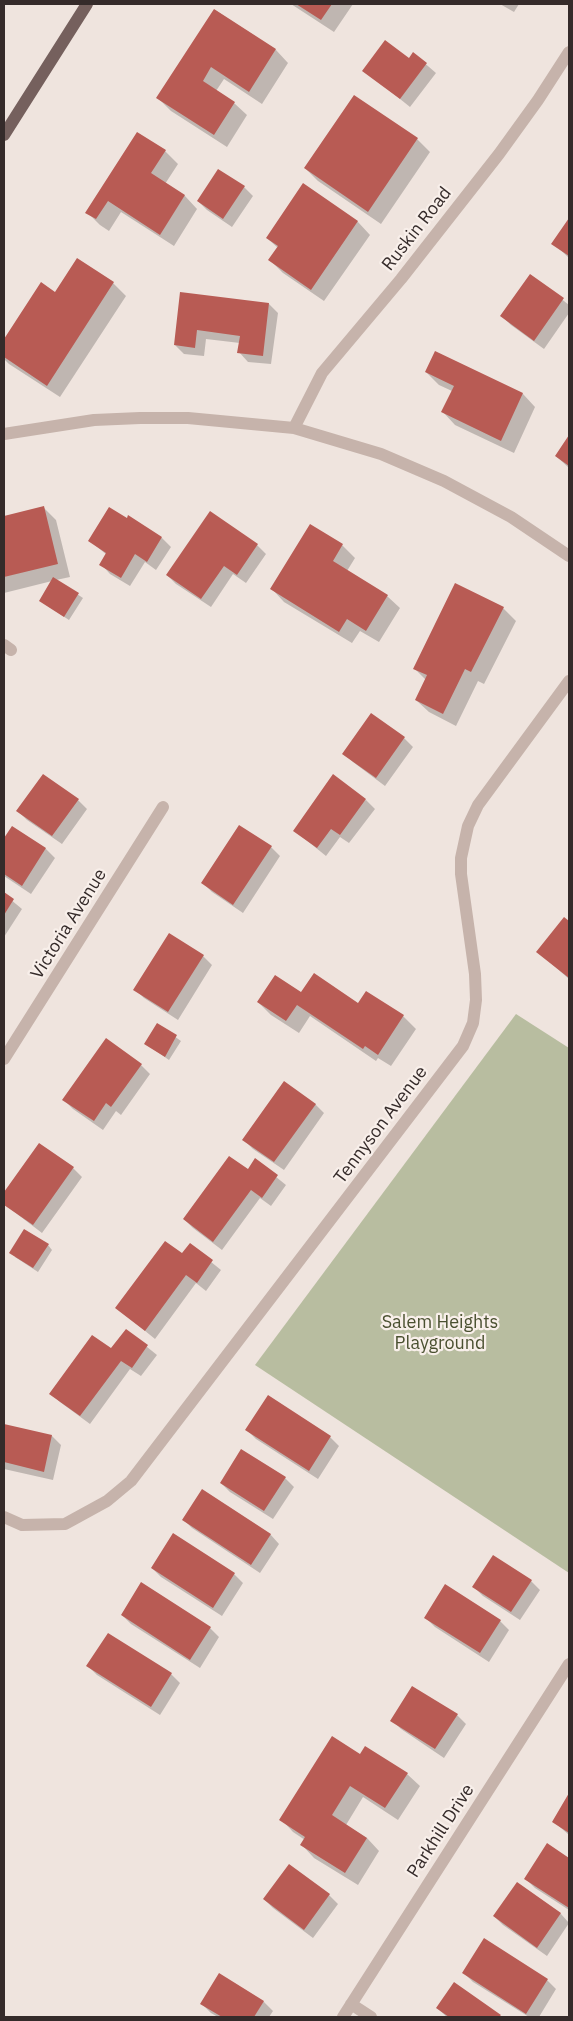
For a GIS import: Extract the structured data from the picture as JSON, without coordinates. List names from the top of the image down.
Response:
{
  "streets": {
    "street": [
      "Ruskin Road",
      "Victoria Avenue",
      "Tennyson Avenue",
      "Parkhill Drive"
    ]
  },
  "parks": ["Salem Heights Playground"]
}
